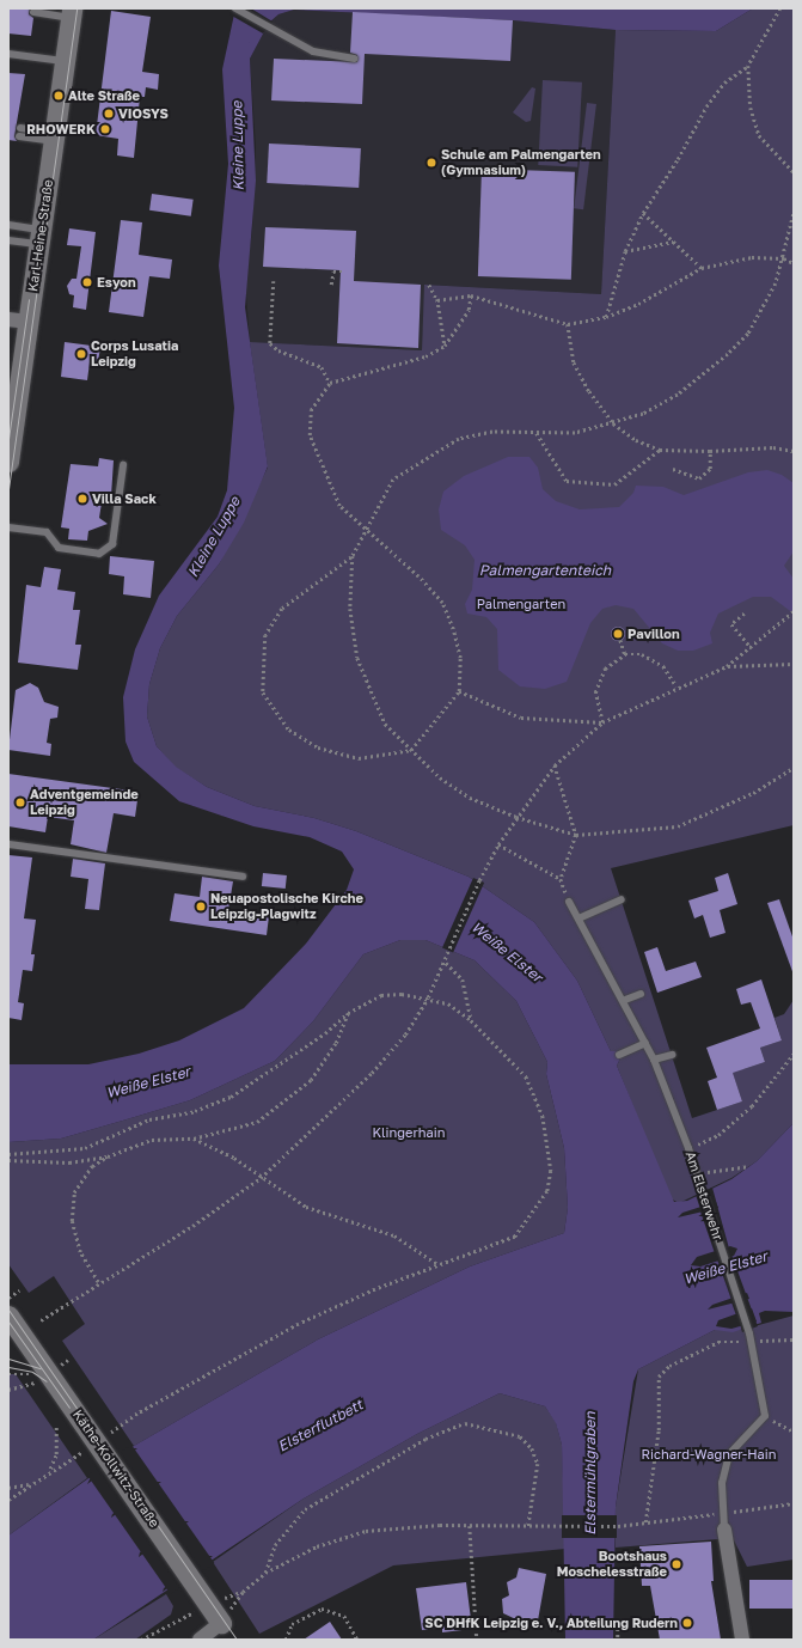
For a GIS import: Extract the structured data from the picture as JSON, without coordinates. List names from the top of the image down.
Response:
{
  "streets": {
    "main road": ["Karl-Heine-Straße", "Käthe-Kollwitz-Straße"],
    "lane": ["Am Elsterwehr"]
  },
  "water": [
    "Kleine Luppe",
    "Palmengartenteich",
    "Weiße Elster",
    "Elsterflutbett",
    "Elstermühlgraben"
  ],
  "parks": ["Palmengarten", "Klingerhain", "Richard-Wagner-Hain"],
  "places": [
    "Alte Straße",
    "VIOSYS",
    "RHOWERK",
    "Schule am Palmengarten (Gymnasium)",
    "Esyon",
    "Corps Lusatia Leipzig",
    "Villa Sack",
    "Pavillon",
    "Adventgemeinde Leipzig",
    "Neuapostolische Kirche Leipzig-Plagwitz",
    "Bootshaus Moschelesstraße",
    "SC DHfK Leipzig e. V., Abteilung Rudern"
  ]
}
